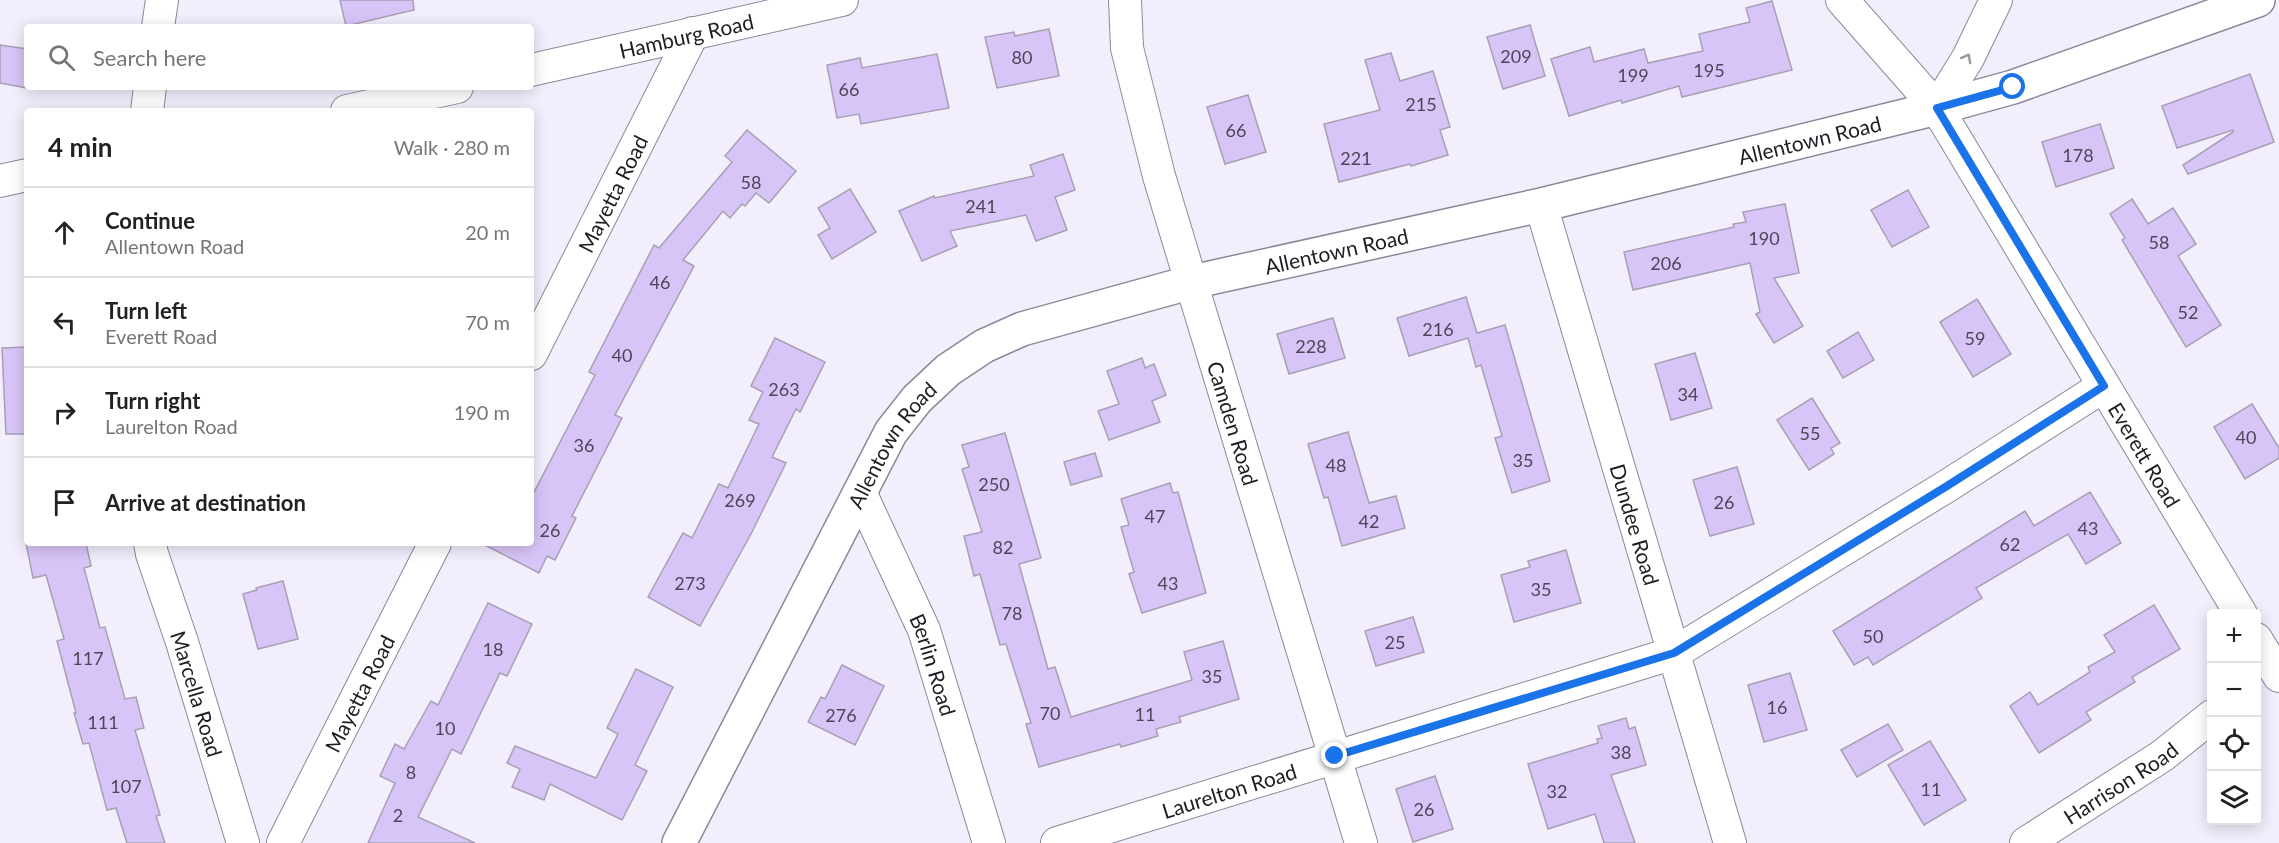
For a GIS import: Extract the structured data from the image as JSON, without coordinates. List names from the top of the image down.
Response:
{
  "streets": {
    "street": [
      "Hamburg Road",
      "Allentown Road",
      "Mayetta Road",
      "Camden Road",
      "Everett Road",
      "Dundee Road",
      "Berlin Road",
      "Marcella Road",
      "Harrison Road",
      "Laurelton Road"
    ]
  },
  "crossings": [
    ["Hamburg Road", "Mayetta Road"],
    ["Allentown Road", "Camden Road"],
    ["Allentown Road", "Everett Road"],
    ["Allentown Road", "Dundee Road"],
    ["Allentown Road", "Berlin Road"],
    ["Camden Road", "Laurelton Road"],
    ["Everett Road", "Laurelton Road"],
    ["Dundee Road", "Laurelton Road"]
  ],
  "house_numbers": [
    "209",
    "80",
    "195",
    "199",
    "66",
    "215",
    "66",
    "178",
    "221",
    "58",
    "241",
    "190",
    "58",
    "206",
    "46",
    "52",
    "216",
    "59",
    "228",
    "40",
    "263",
    "34",
    "55",
    "40",
    "36",
    "35",
    "48",
    "250",
    "269",
    "26",
    "47",
    "42",
    "43",
    "26",
    "62",
    "82",
    "273",
    "43",
    "35",
    "78",
    "50",
    "25",
    "18",
    "117",
    "35",
    "16",
    "70",
    "11",
    "276",
    "111",
    "10",
    "38",
    "8",
    "107",
    "11",
    "32",
    "26",
    "2"
  ],
  "page": {
    "search": "Search here",
    "heading": ["4 min", "Walk · 280 m"],
    "list": [
      ["Continue", "Allentown Road", "20 m"],
      ["Turn left", "Everett Road", "70 m"],
      ["Turn right", "Laurelton Road", "190 m"],
      "Arrive at destination"
    ],
    "map_buttons": ["+", "−"]
  }
}
